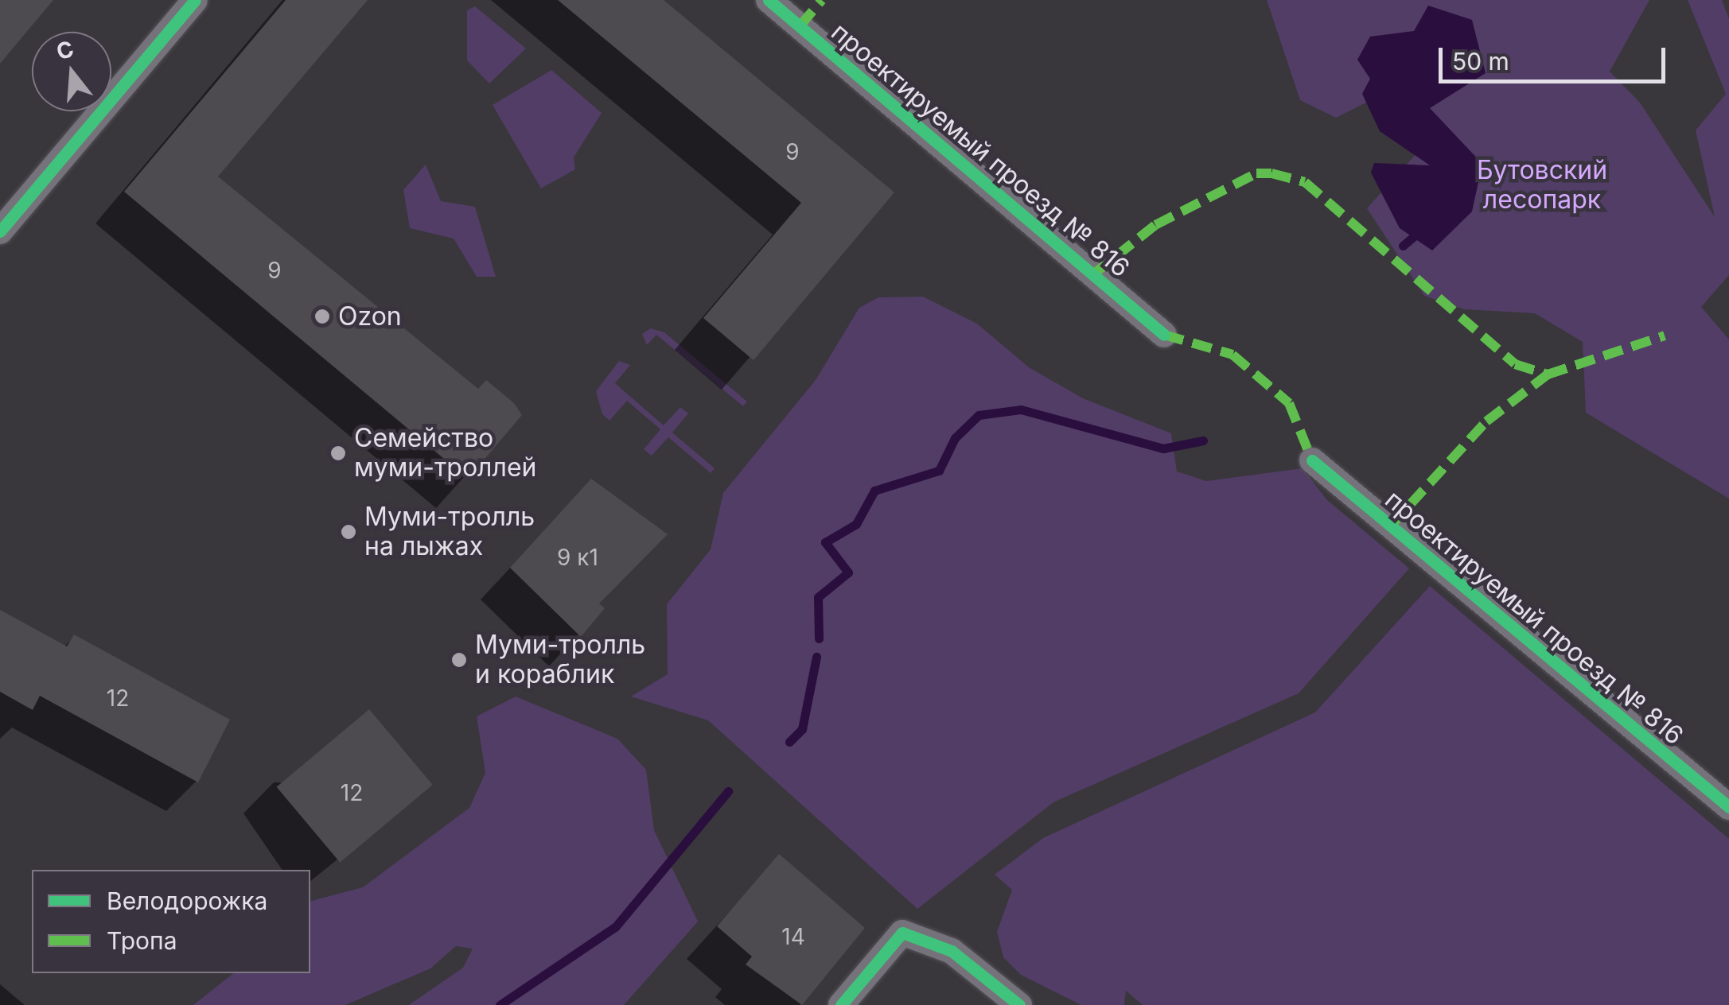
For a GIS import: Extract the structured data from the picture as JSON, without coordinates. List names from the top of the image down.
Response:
{
  "streets": {
    "street": ["проектируемый проезд № 816"]
  },
  "parks": ["Бутовский лесопарк"],
  "places": [
    "Ozon",
    "Семейство муми-троллей",
    "Муми-тролль на лыжах",
    "Муми-тролль и кораблик"
  ],
  "house_numbers": [
    "9",
    "9",
    "9 к1",
    "12",
    "12",
    "14"
  ],
  "legend": ["Велодорожка", "Тропа"],
  "scale_bar": "50 m",
  "north": "top"
}
